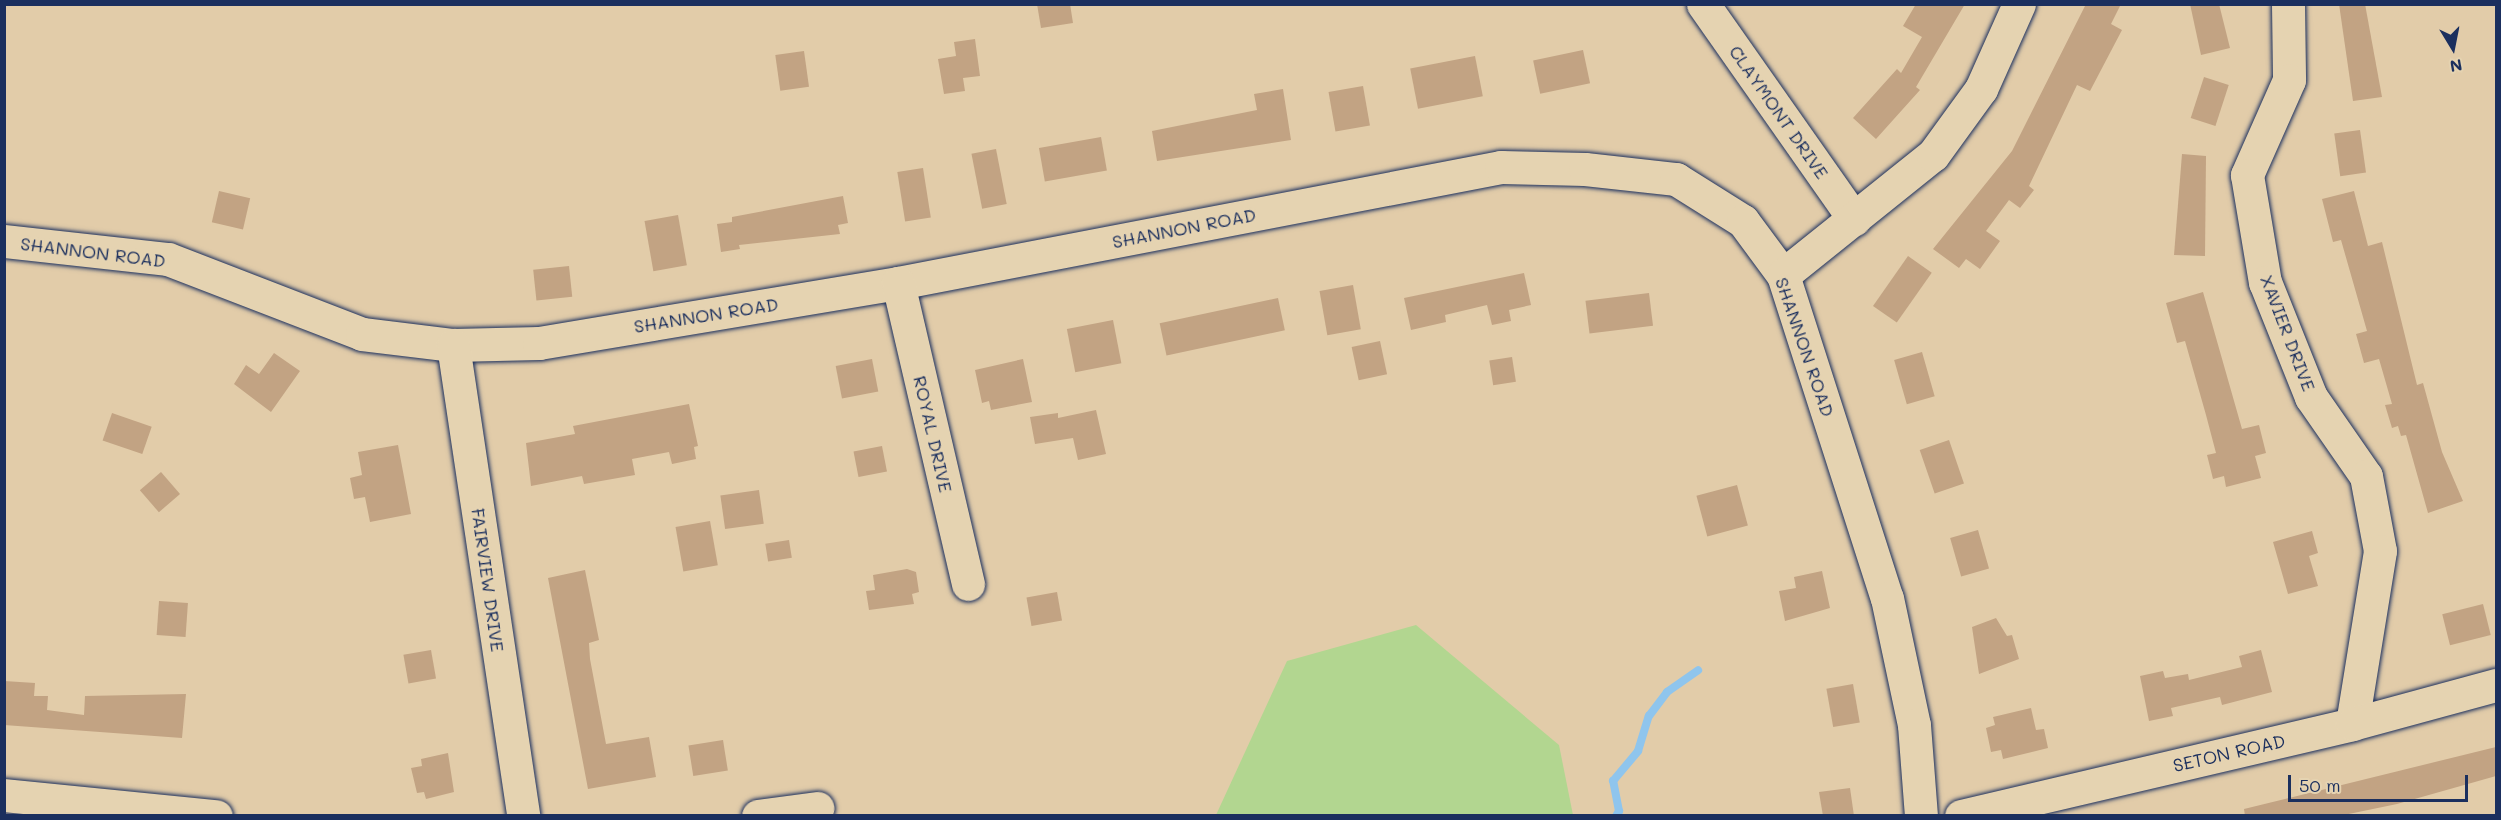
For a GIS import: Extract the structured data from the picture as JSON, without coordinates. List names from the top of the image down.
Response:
{
  "streets": {
    "street": [
      "CLAYMONT DRIVE",
      "SHANNON ROAD",
      "XAVIER DRIVE",
      "ROYAL DRIVE",
      "FAIRVIEW DRIVE",
      "SETON ROAD"
    ]
  },
  "crossings": [
    ["SHANNON ROAD", "ROYAL DRIVE"],
    ["SHANNON ROAD", "FAIRVIEW DRIVE"],
    ["XAVIER DRIVE", "SETON ROAD"]
  ],
  "scale_bar": "50 m",
  "north": "bottom"
}
